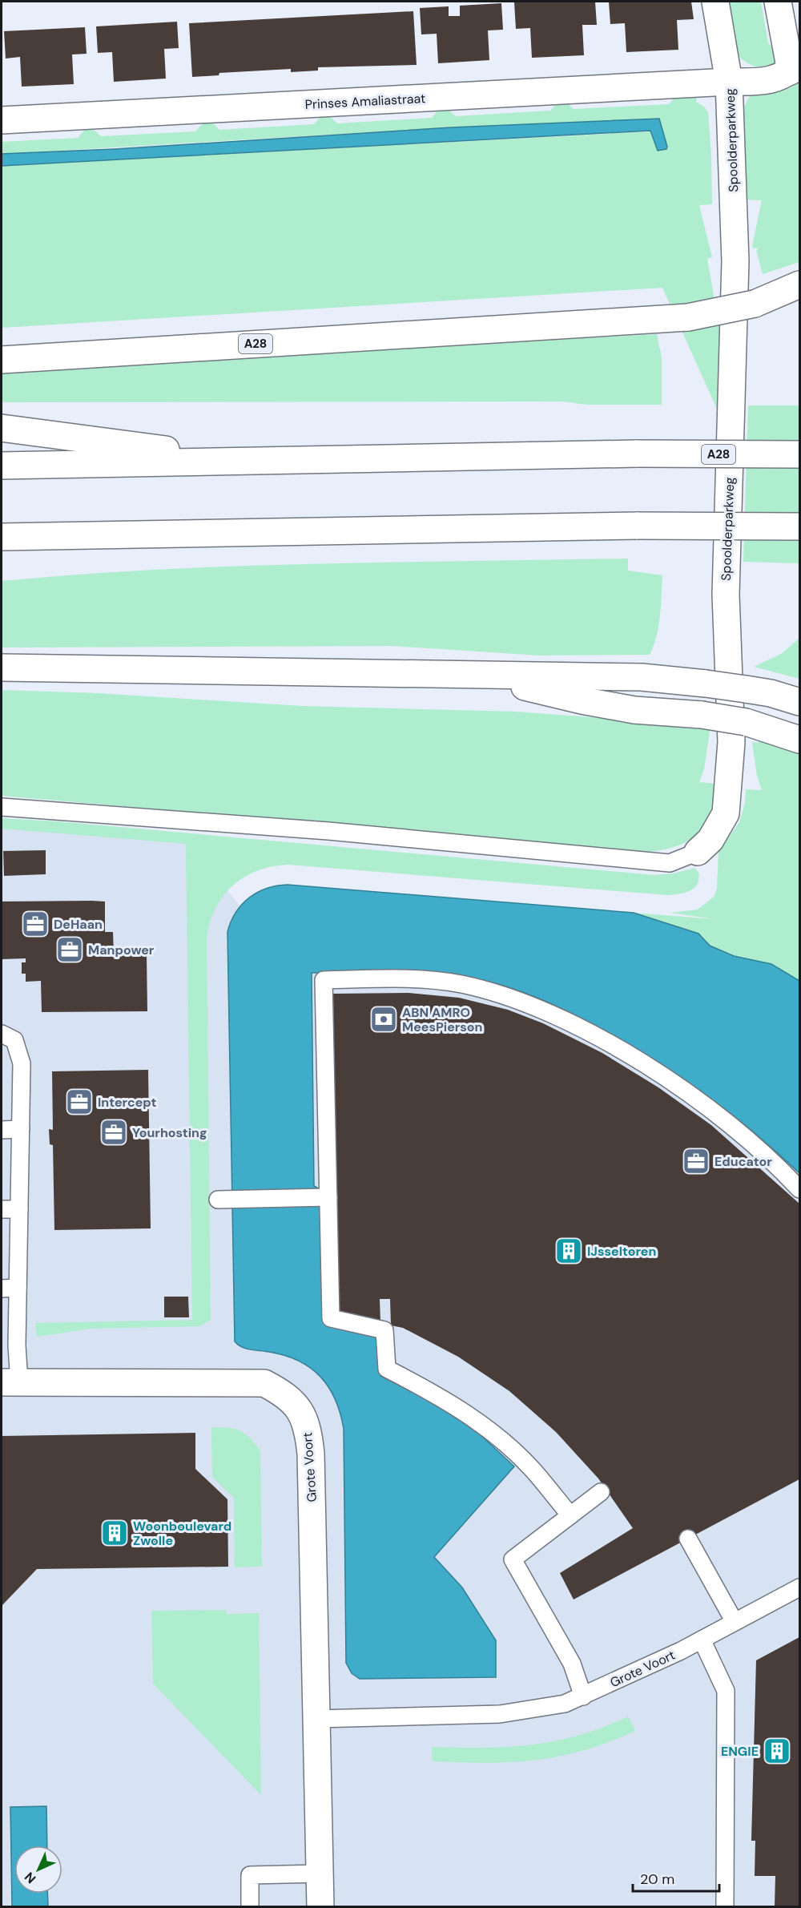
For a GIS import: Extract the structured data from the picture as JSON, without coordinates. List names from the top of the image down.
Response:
{
  "streets": {
    "main road": [
      "Prinses Amaliastraat",
      "Spoolderparkweg",
      "A28",
      "Grote Voort"
    ]
  },
  "crossings": [
    ["Prinses Amaliastraat", "Spoolderparkweg"]
  ],
  "places": {
    "office": [
      "DeHaan",
      "Manpower",
      "Intercept",
      "Yourhosting",
      "Educator"
    ],
    "bank": ["ABN AMRO MeesPierson"],
    "building": ["IJsseltoren", "Woonboulevard Zwolle", "ENGIE"]
  },
  "scale_bar": "20 m",
  "north": "bottom left"
}
